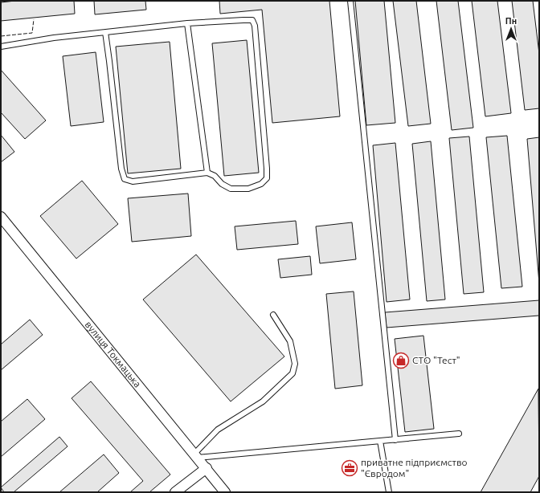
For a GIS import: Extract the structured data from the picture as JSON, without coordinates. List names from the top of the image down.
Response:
{
  "streets": {
    "street": ["вулиця Токмацька"]
  },
  "places": {
    "shop": ["СТО \"Тест\""],
    "office": ["приватне підприємство \"Євродом\""]
  },
  "north": "top"
}
